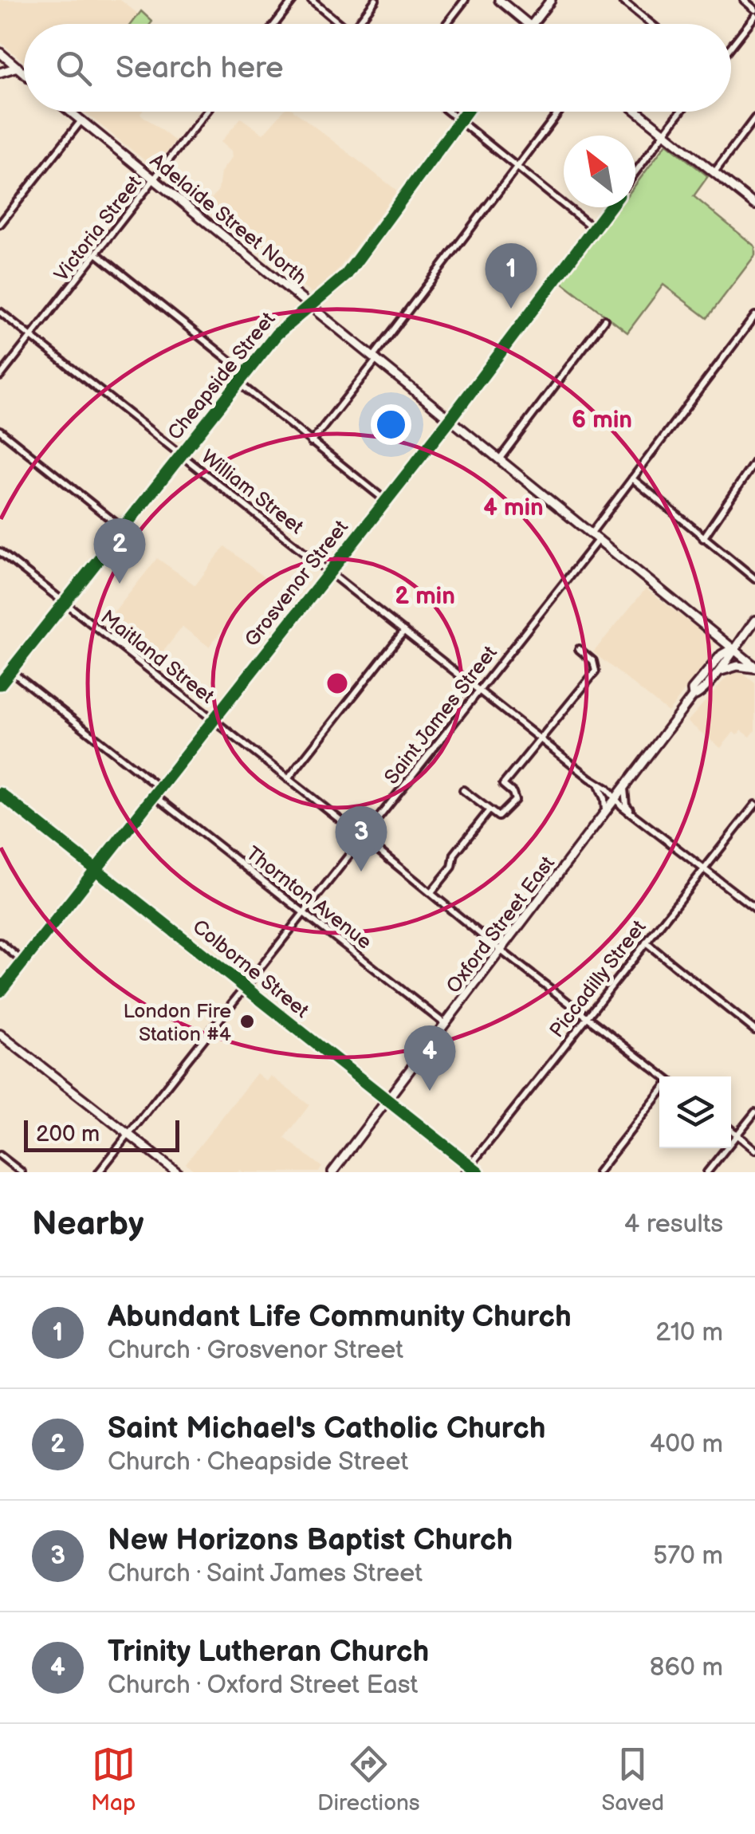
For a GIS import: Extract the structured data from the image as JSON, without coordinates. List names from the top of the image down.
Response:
{
  "streets": {
    "street": [
      "Adelaide Street North",
      "Victoria Street",
      "Cheapside Street",
      "William Street",
      "Grosvenor Street",
      "Maitland Street",
      "Saint James Street",
      "Thornton Avenue",
      "Oxford Street East",
      "Colborne Street",
      "Piccadilly Street"
    ]
  },
  "crossings": [
    ["Adelaide Street North", "Victoria Street"],
    ["Adelaide Street North", "Cheapside Street"],
    ["Adelaide Street North", "Grosvenor Street"],
    ["Adelaide Street North", "Saint James Street"],
    ["Adelaide Street North", "Oxford Street East"],
    ["Victoria Street", "William Street"],
    ["Cheapside Street", "William Street"],
    ["Cheapside Street", "Maitland Street"],
    ["William Street", "Grosvenor Street"],
    ["William Street", "Saint James Street"],
    ["William Street", "Oxford Street East"],
    ["William Street", "Piccadilly Street"],
    ["Grosvenor Street", "Maitland Street"],
    ["Grosvenor Street", "Thornton Avenue"],
    ["Grosvenor Street", "Colborne Street"],
    ["Maitland Street", "Saint James Street"],
    ["Maitland Street", "Oxford Street East"],
    ["Maitland Street", "Piccadilly Street"],
    ["Saint James Street", "Thornton Avenue"],
    ["Saint James Street", "Colborne Street"],
    ["Thornton Avenue", "Oxford Street East"],
    ["Oxford Street East", "Colborne Street"],
    ["Colborne Street", "Piccadilly Street"]
  ],
  "places": ["London Fire Station #4"],
  "scale_bar": "200 m",
  "north": "top left",
  "page": {
    "search": "Search here",
    "pins": [
      "1",
      "2",
      "3",
      "4"
    ],
    "scale": "200 m",
    "heading": ["Nearby", "4 results"],
    "list": [
      {
        "mark": "1",
        "name": "Abundant Life Community Church",
        "note": "Church · Grosvenor Street",
        "value": "210 m"
      },
      {
        "mark": "2",
        "name": "Saint Michael's Catholic Church",
        "note": "Church · Cheapside Street",
        "value": "400 m"
      },
      {
        "mark": "3",
        "name": "New Horizons Baptist Church",
        "note": "Church · Saint James Street",
        "value": "570 m"
      },
      {
        "mark": "4",
        "name": "Trinity Lutheran Church",
        "note": "Church · Oxford Street East",
        "value": "860 m"
      }
    ],
    "nav": ["Map", "Directions", "Saved"]
  },
  "rings": ["6 min", "4 min", "2 min"]
}
